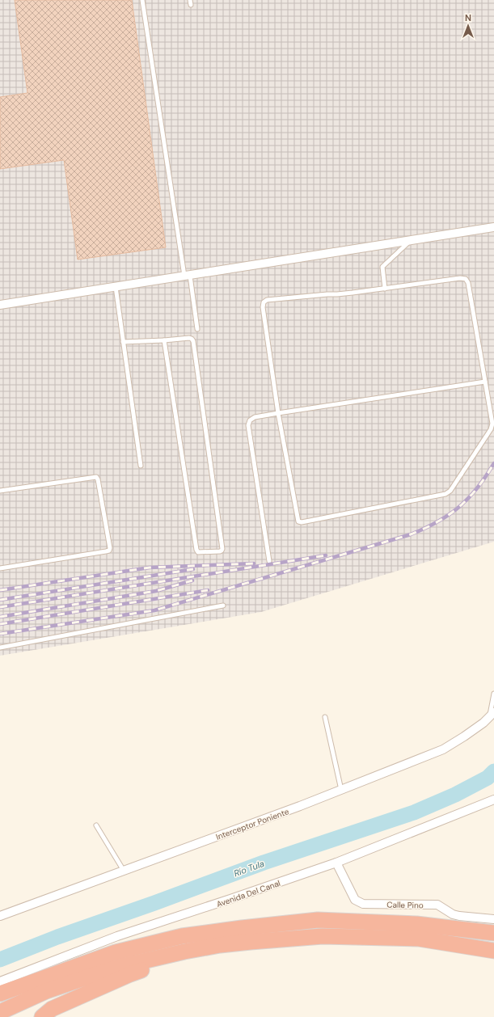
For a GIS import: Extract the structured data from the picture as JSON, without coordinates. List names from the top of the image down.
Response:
{
  "streets": {
    "street": ["Interceptor Poniente", "Avenida Del Canal", "Calle Pino"]
  },
  "crossings": [
    ["Avenida Del Canal", "Calle Pino"]
  ],
  "water": ["Río Tula"],
  "north": "top"
}
